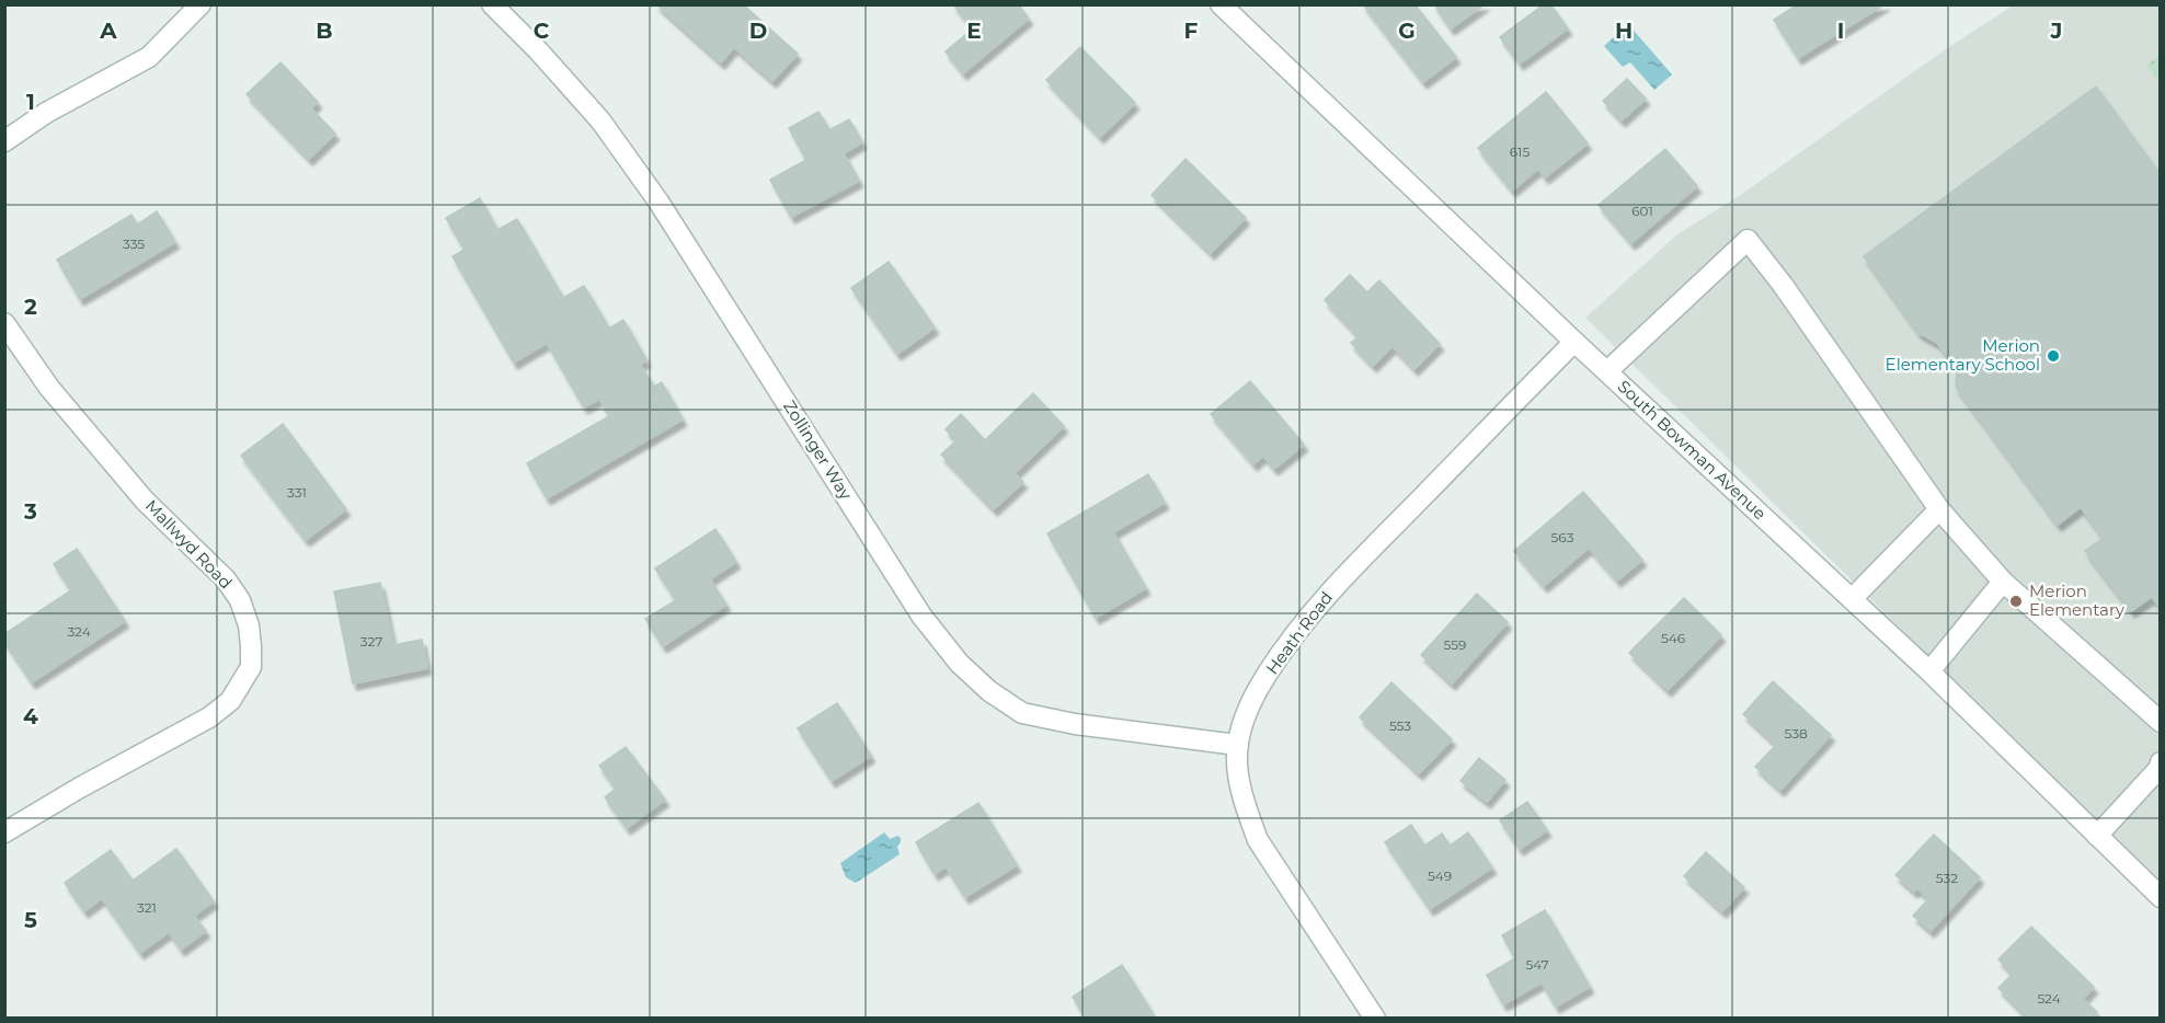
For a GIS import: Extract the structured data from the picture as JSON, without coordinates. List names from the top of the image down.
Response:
{
  "streets": {
    "street": [
      "Zollinger Way",
      "South Bowman Avenue",
      "Mallwyd Road",
      "Heath Road"
    ]
  },
  "crossings": [
    ["Zollinger Way", "Heath Road"],
    ["South Bowman Avenue", "Heath Road"]
  ],
  "places": ["Merion Elementary School", "Merion Elementary"],
  "house_numbers": [
    "615",
    "601",
    "335",
    "331",
    "563",
    "324",
    "546",
    "327",
    "559",
    "553",
    "538",
    "549",
    "532",
    "321",
    "547",
    "524"
  ],
  "grid": {
    "columns": [
      "A",
      "B",
      "C",
      "D",
      "E",
      "F",
      "G",
      "H",
      "I",
      "J"
    ],
    "rows": [
      "1",
      "2",
      "3",
      "4",
      "5"
    ]
  }
}
